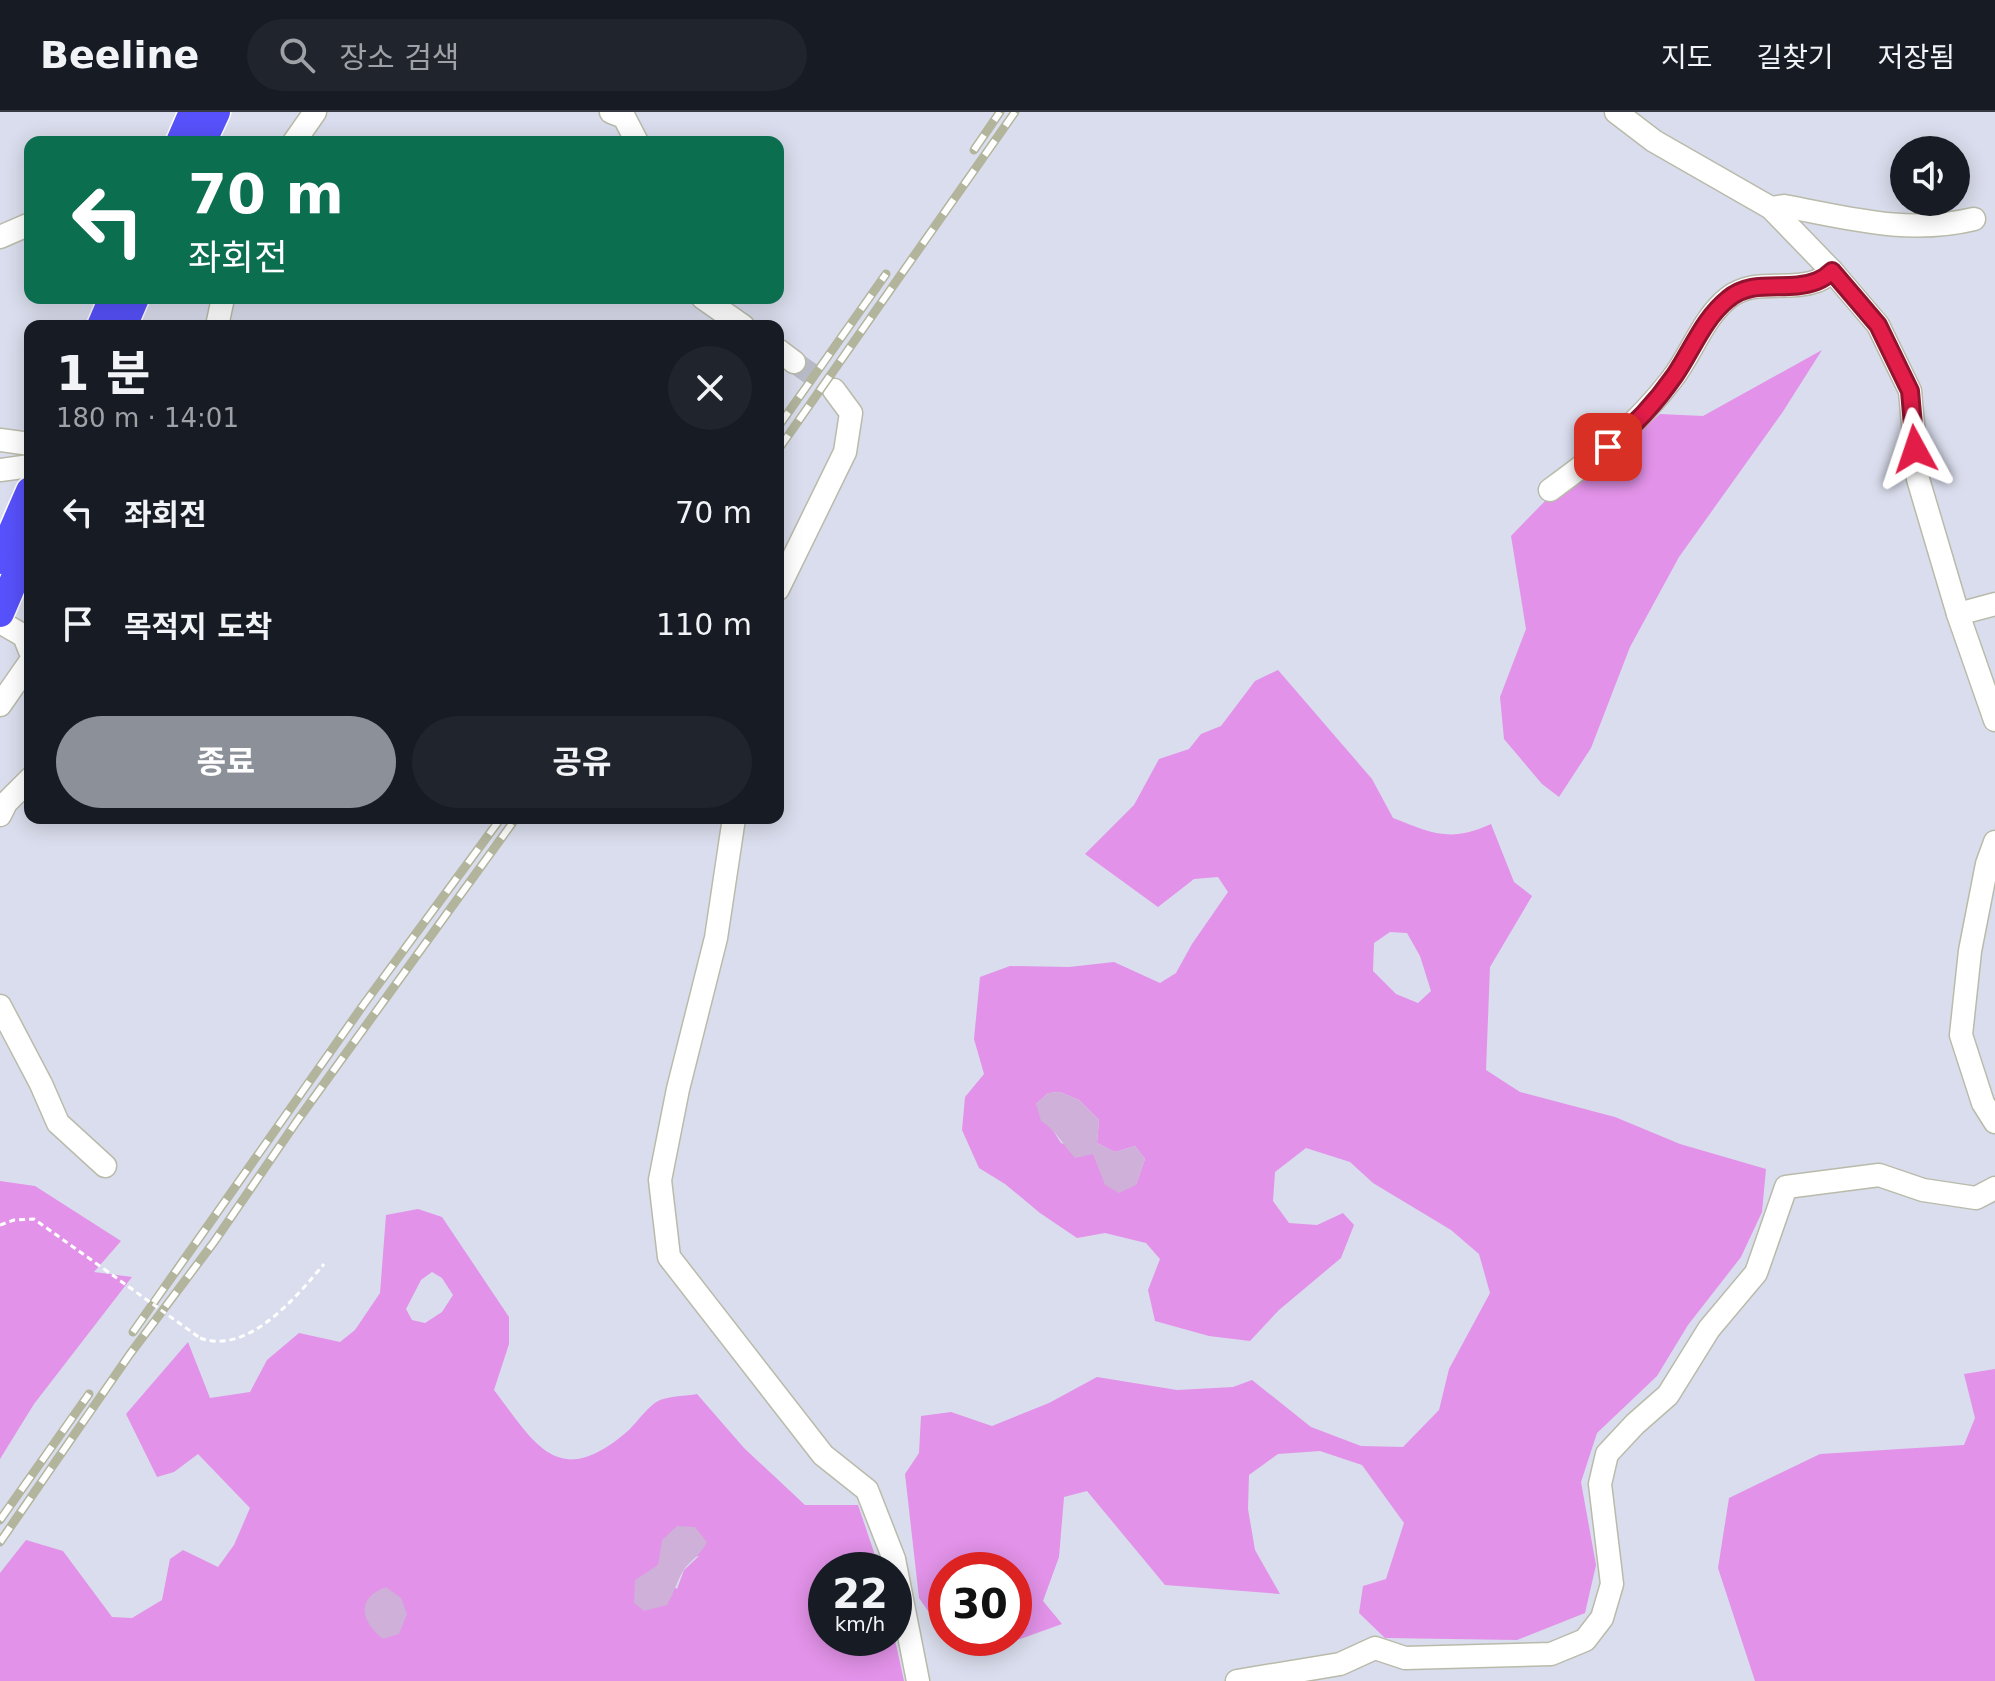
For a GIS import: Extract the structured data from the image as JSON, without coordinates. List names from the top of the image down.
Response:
{
  "page": {
    "header": "Beeline",
    "search": "장소 검색",
    "nav": ["지도", "길찾기", "저장됨"],
    "turn": ["70 m", "좌회전"],
    "heading": ["1 분", "180 m · 14:01"],
    "list": [
      {
        "name": "좌회전",
        "value": "70 m"
      },
      {
        "name": "목적지 도착",
        "value": "110 m"
      }
    ],
    "buttons": ["종료", "공유"],
    "speed": "22 km/h",
    "limit": "30"
  }
}
